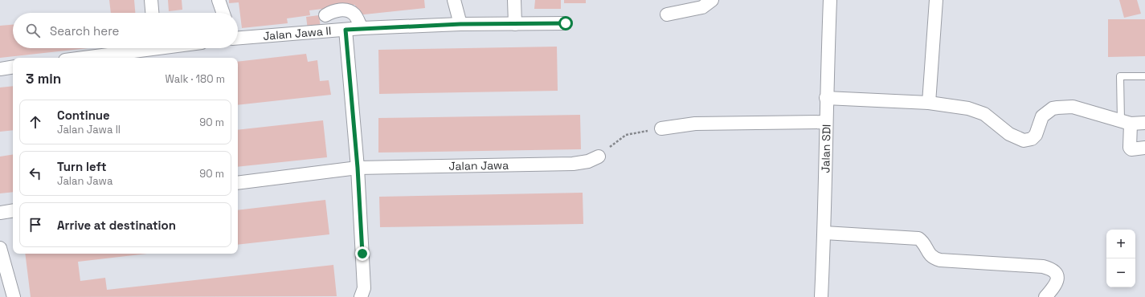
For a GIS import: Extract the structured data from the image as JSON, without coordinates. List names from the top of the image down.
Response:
{
  "streets": {
    "street": ["Jalan Jawa II", "Jalan SDI", "Jalan Jawa"]
  },
  "page": {
    "search": "Search here",
    "heading": ["3 min", "Walk · 180 m"],
    "list": [
      ["Continue", "Jalan Jawa II", "90 m"],
      ["Turn left", "Jalan Jawa", "90 m"],
      "Arrive at destination"
    ],
    "map_buttons": ["+", "−"]
  }
}
